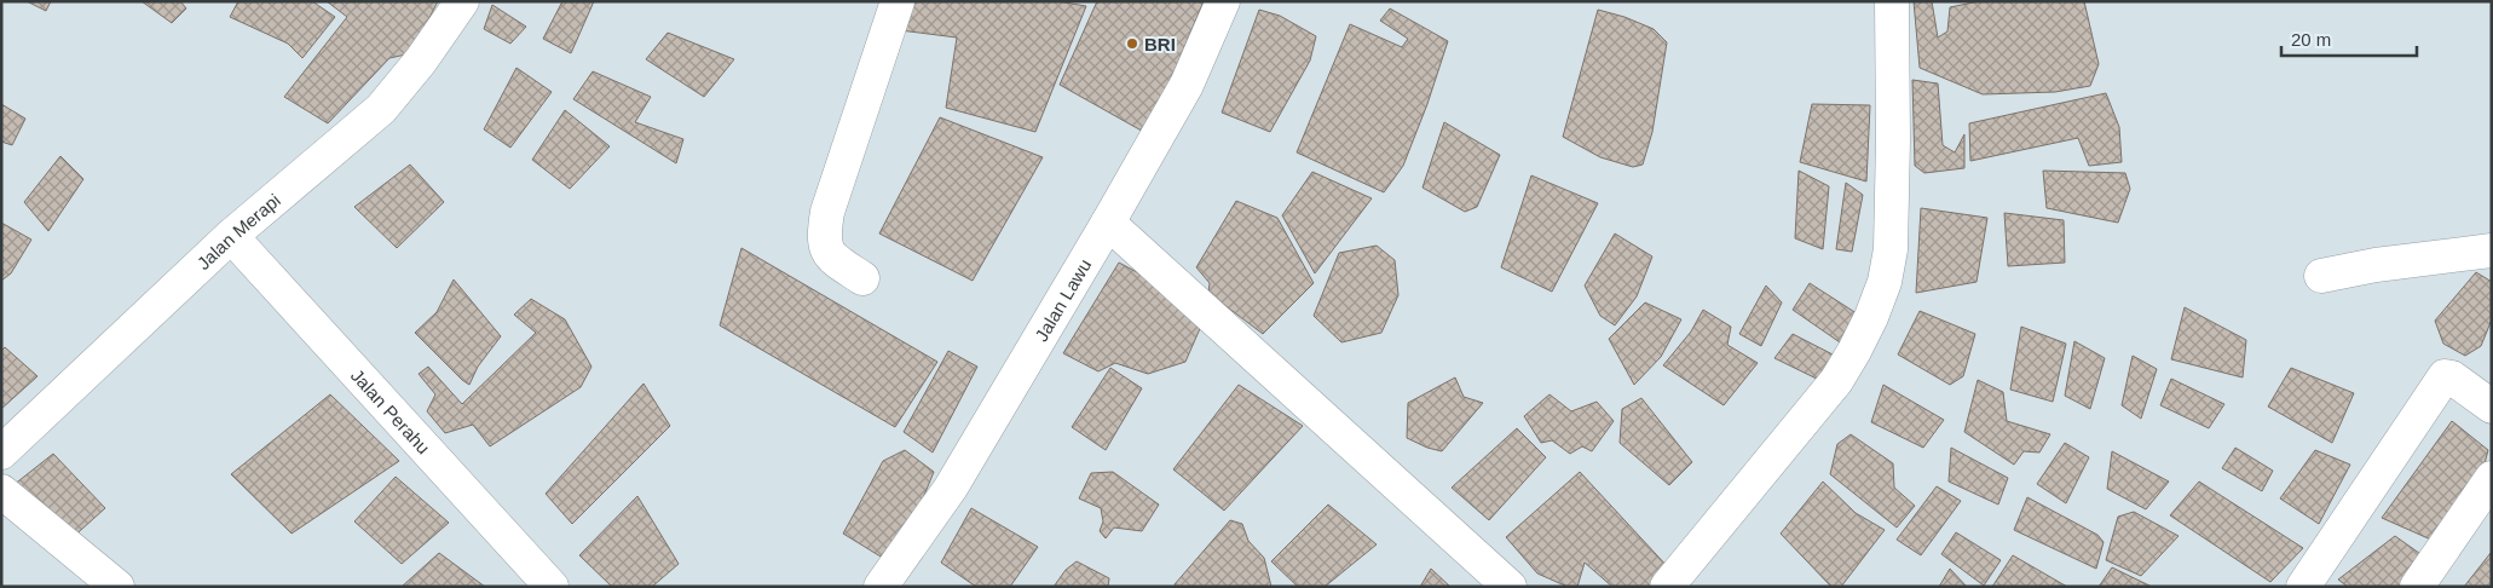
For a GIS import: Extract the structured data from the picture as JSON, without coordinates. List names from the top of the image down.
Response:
{
  "streets": {
    "street": ["Jalan Merapi", "Jalan Lawu", "Jalan Perahu"]
  },
  "crossings": [
    ["Jalan Merapi", "Jalan Perahu"]
  ],
  "places": ["BRI"],
  "scale_bar": "20 m"
}
